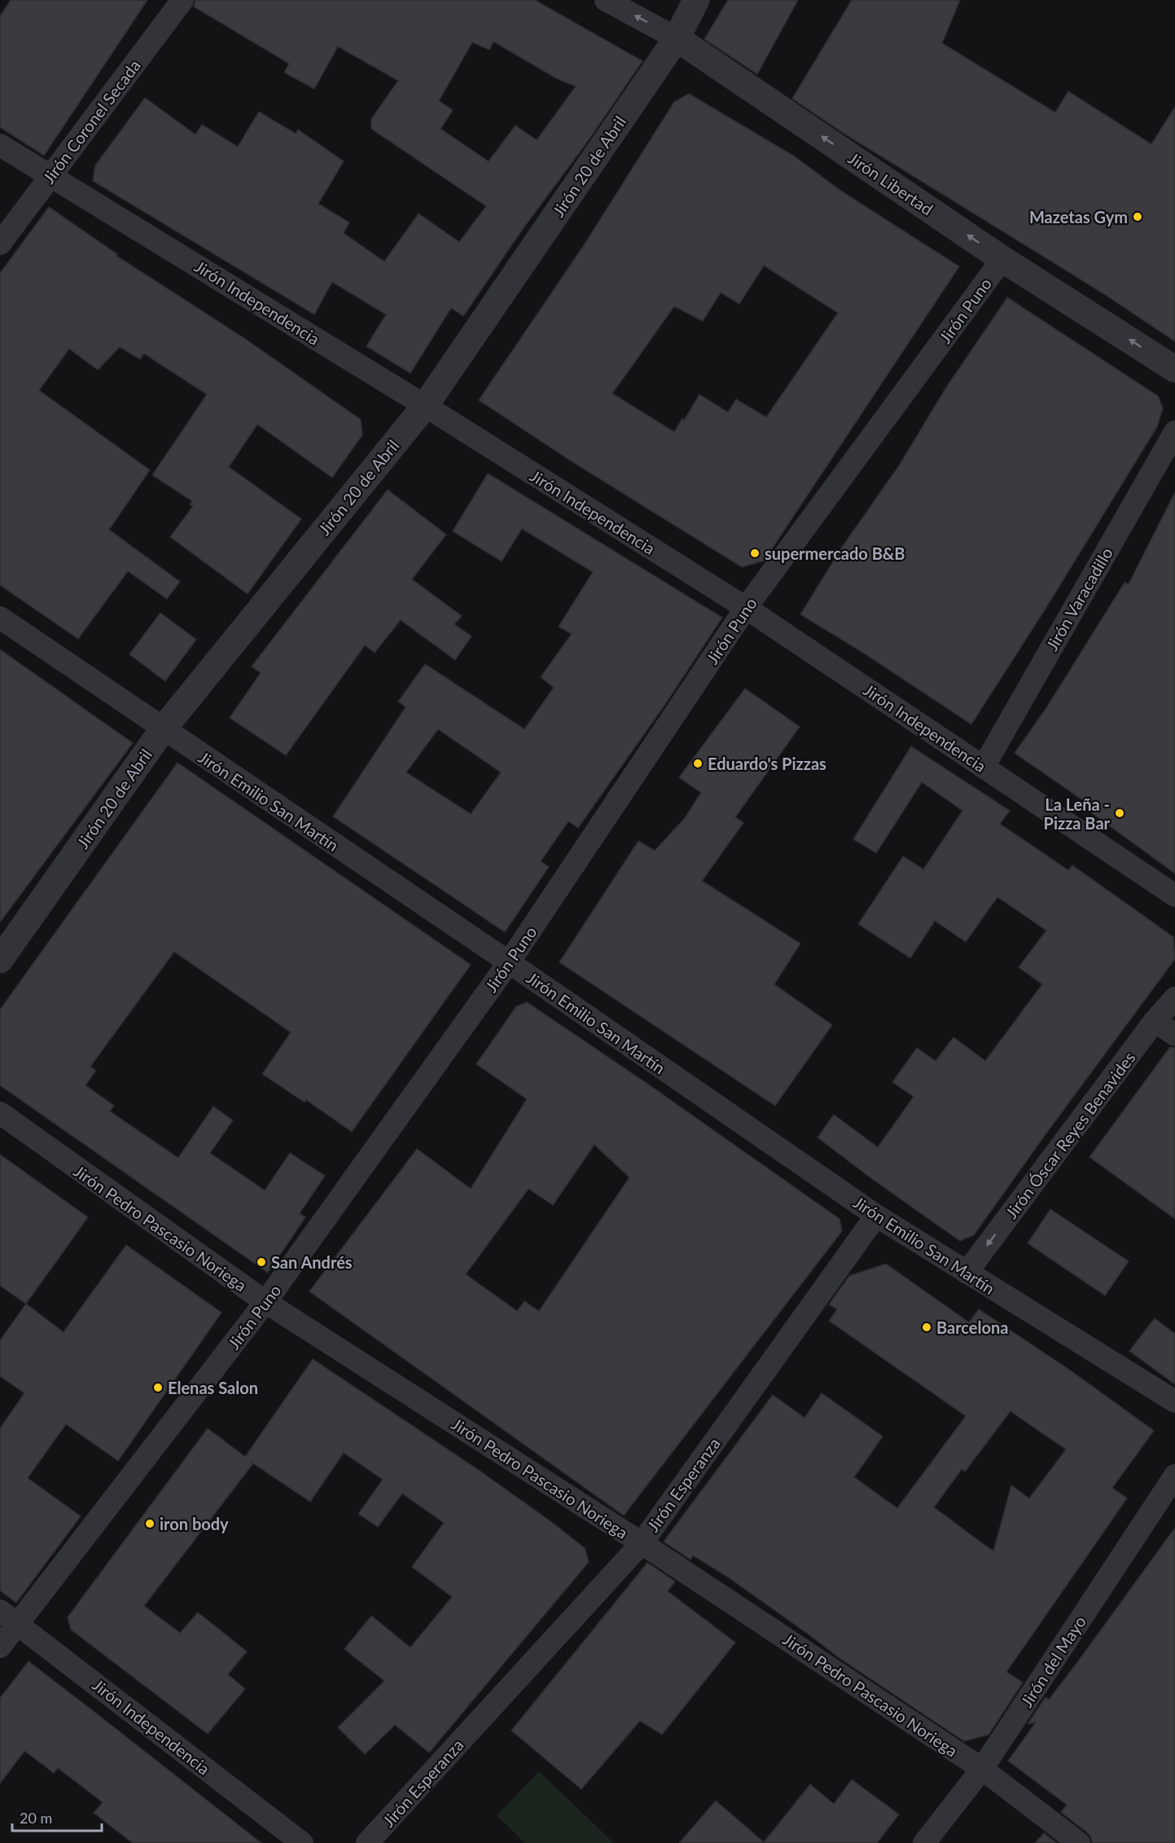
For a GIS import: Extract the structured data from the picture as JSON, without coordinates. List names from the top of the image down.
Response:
{
  "streets": {
    "street": [
      "Jirón Coronel Secada",
      "Jirón 20 de Abril",
      "Jirón Libertad",
      "Jirón Independencia",
      "Jirón Puno",
      "Jirón Varacadillo",
      "Jirón Emilio San Martín",
      "Jirón Óscar Reyes Benavides",
      "Jirón Pedro Pascasio Noriega",
      "Jirón Esperanza",
      "Jirón del Mayo"
    ]
  },
  "crossings": [
    ["Jirón Coronel Secada", "Jirón Independencia"],
    ["Jirón 20 de Abril", "Jirón Libertad"],
    ["Jirón 20 de Abril", "Jirón Independencia"],
    ["Jirón 20 de Abril", "Jirón Emilio San Martín"],
    ["Jirón Libertad", "Jirón Puno"],
    ["Jirón Independencia", "Jirón Puno"],
    ["Jirón Independencia", "Jirón Varacadillo"],
    ["Jirón Puno", "Jirón Emilio San Martín"],
    ["Jirón Puno", "Jirón Pedro Pascasio Noriega"],
    ["Jirón Emilio San Martín", "Jirón Óscar Reyes Benavides"],
    ["Jirón Emilio San Martín", "Jirón Esperanza"],
    ["Jirón Pedro Pascasio Noriega", "Jirón Esperanza"],
    ["Jirón Pedro Pascasio Noriega", "Jirón del Mayo"]
  ],
  "one_way": ["Jirón Libertad", "Jirón Óscar Reyes Benavides"],
  "places": [
    "Mazetas Gym",
    "supermercado B&B",
    "Eduardo's Pizzas",
    "La Leña - Pizza Bar",
    "San Andrés",
    "Barcelona",
    "Elenas Salon",
    "iron body"
  ],
  "scale_bar": "20 m"
}
